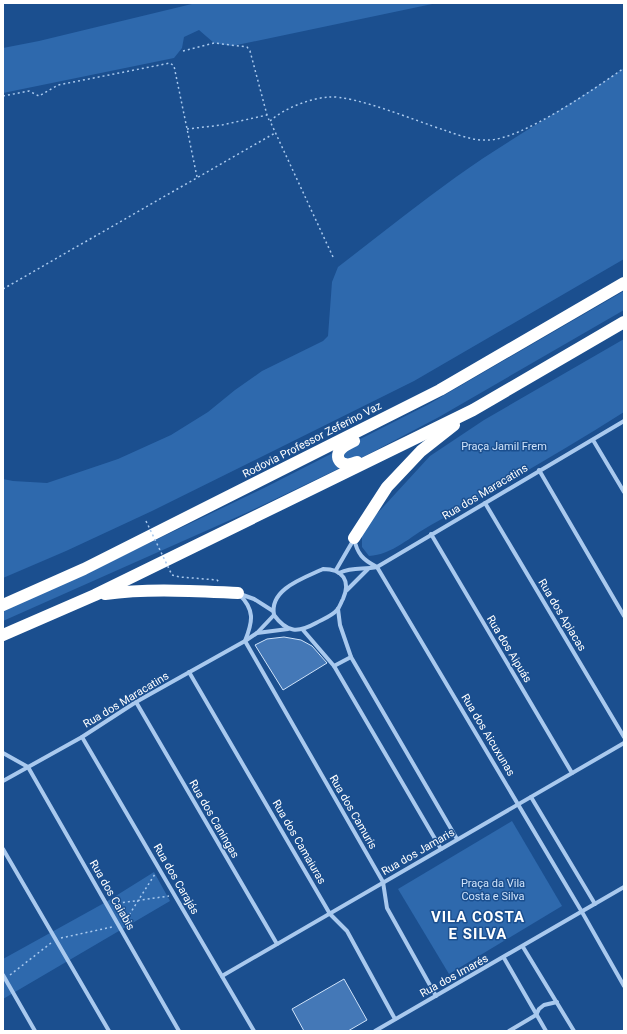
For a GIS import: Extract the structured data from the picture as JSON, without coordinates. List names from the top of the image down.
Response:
{
  "streets": {
    "highway": ["Rodovia Professor Zeferino Vaz"],
    "street": [
      "Rua dos Maracatins",
      "Rua dos Apiacas",
      "Rua dos Aipuás",
      "Rua dos Aicuxunas",
      "Rua dos Camuris",
      "Rua dos Caningas",
      "Rua dos Camaiuras",
      "Rua dos Jamaris",
      "Rua dos Carajás",
      "Rua dos Caiabis",
      "Rua dos Imarés"
    ]
  },
  "crossings": [
    ["Rua dos Maracatins", "Rua dos Apiacas"],
    ["Rua dos Maracatins", "Rua dos Aipuás"],
    ["Rua dos Maracatins", "Rua dos Aicuxunas"],
    ["Rua dos Maracatins", "Rua dos Camuris"],
    ["Rua dos Maracatins", "Rua dos Caningas"],
    ["Rua dos Maracatins", "Rua dos Camaiuras"],
    ["Rua dos Maracatins", "Rua dos Carajás"],
    ["Rua dos Maracatins", "Rua dos Caiabis"],
    ["Rua dos Aipuás", "Rua dos Jamaris"],
    ["Rua dos Aicuxunas", "Rua dos Jamaris"],
    ["Rua dos Aicuxunas", "Rua dos Imarés"],
    ["Rua dos Camuris", "Rua dos Jamaris"],
    ["Rua dos Camuris", "Rua dos Imarés"],
    ["Rua dos Caningas", "Rua dos Jamaris"],
    ["Rua dos Camaiuras", "Rua dos Jamaris"],
    ["Rua dos Camaiuras", "Rua dos Imarés"],
    ["Rua dos Jamaris", "Rua dos Carajás"]
  ],
  "districts": ["VILA COSTA E SILVA"],
  "parks": ["Praça Jamil Frem", "Praça da Vila Costa e Silva"]
}
